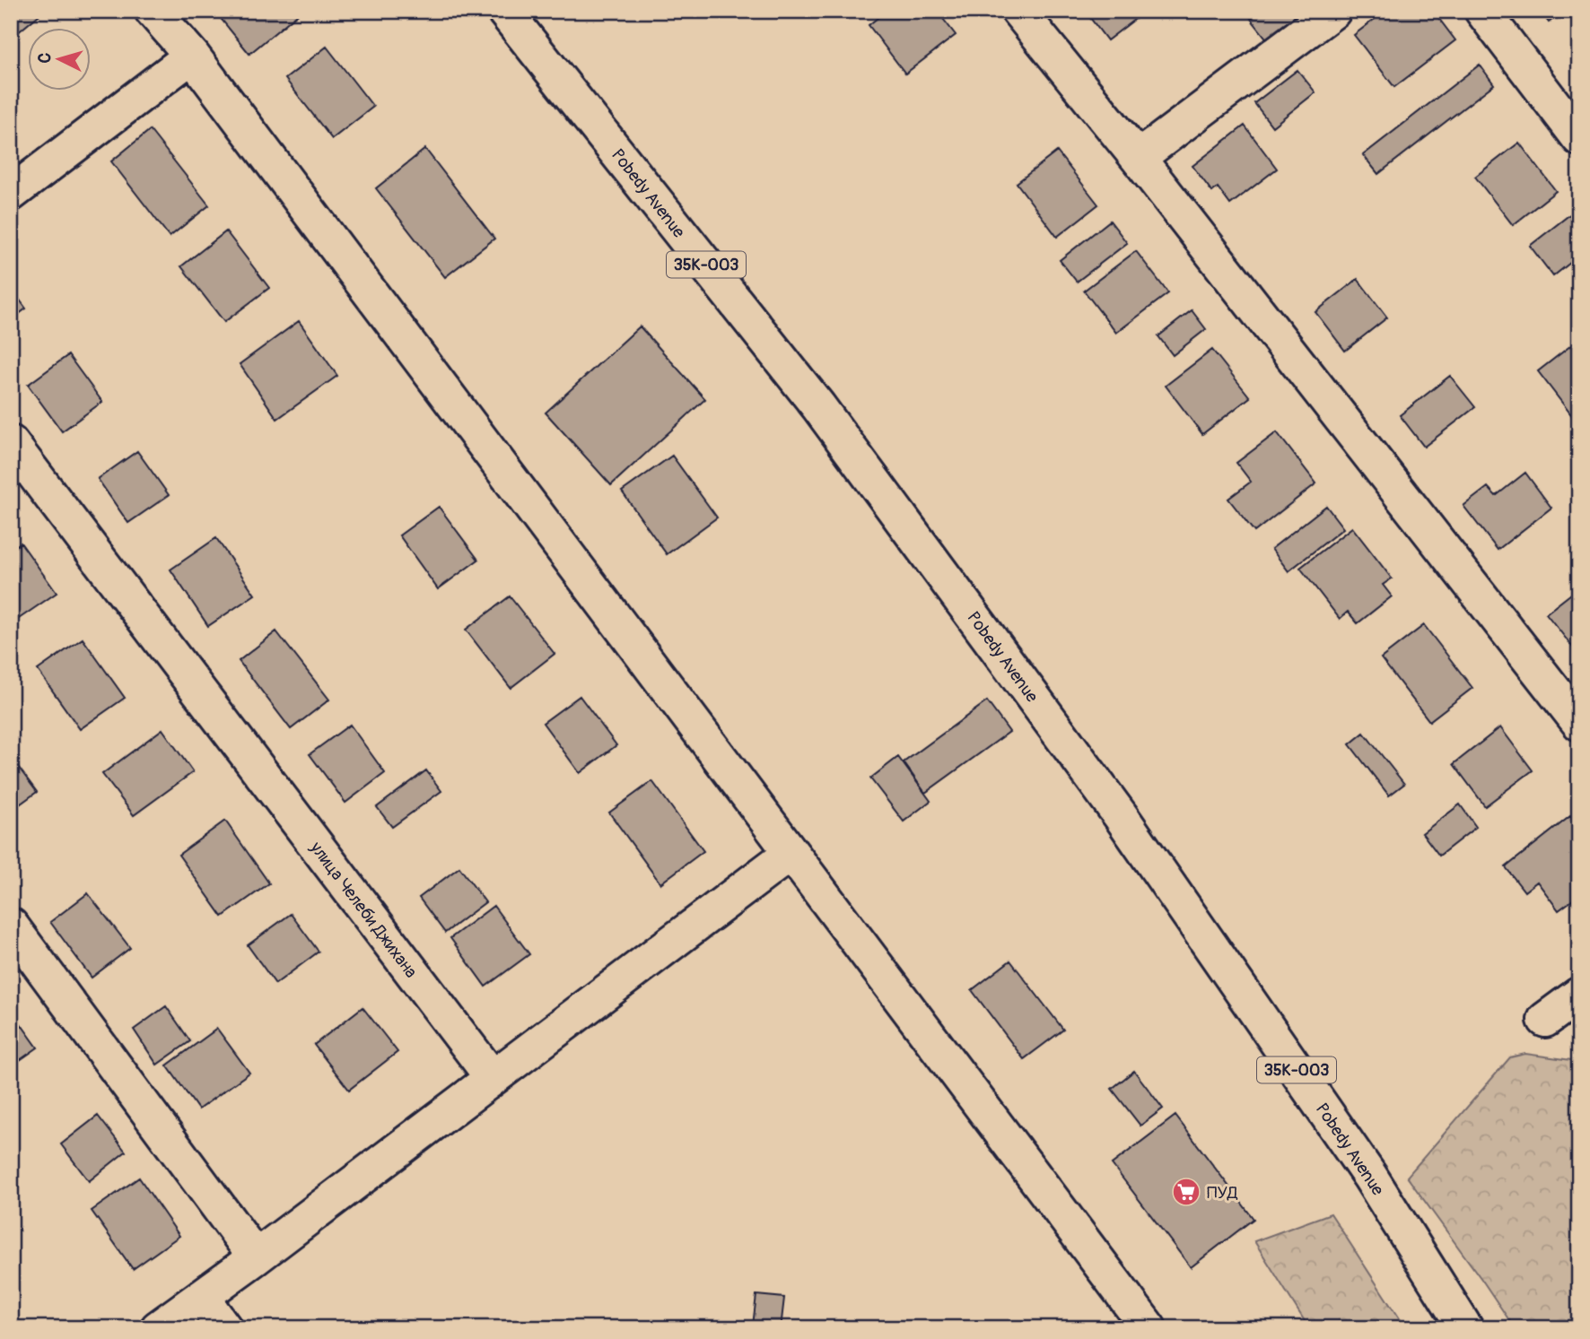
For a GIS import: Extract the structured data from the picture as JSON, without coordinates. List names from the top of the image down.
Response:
{
  "streets": {
    "street": ["Pobedy Avenue", "35К-003", "улица Челеби Джихана"]
  },
  "places": {
    "supermarket": ["ПУД"]
  },
  "north": "left"
}
